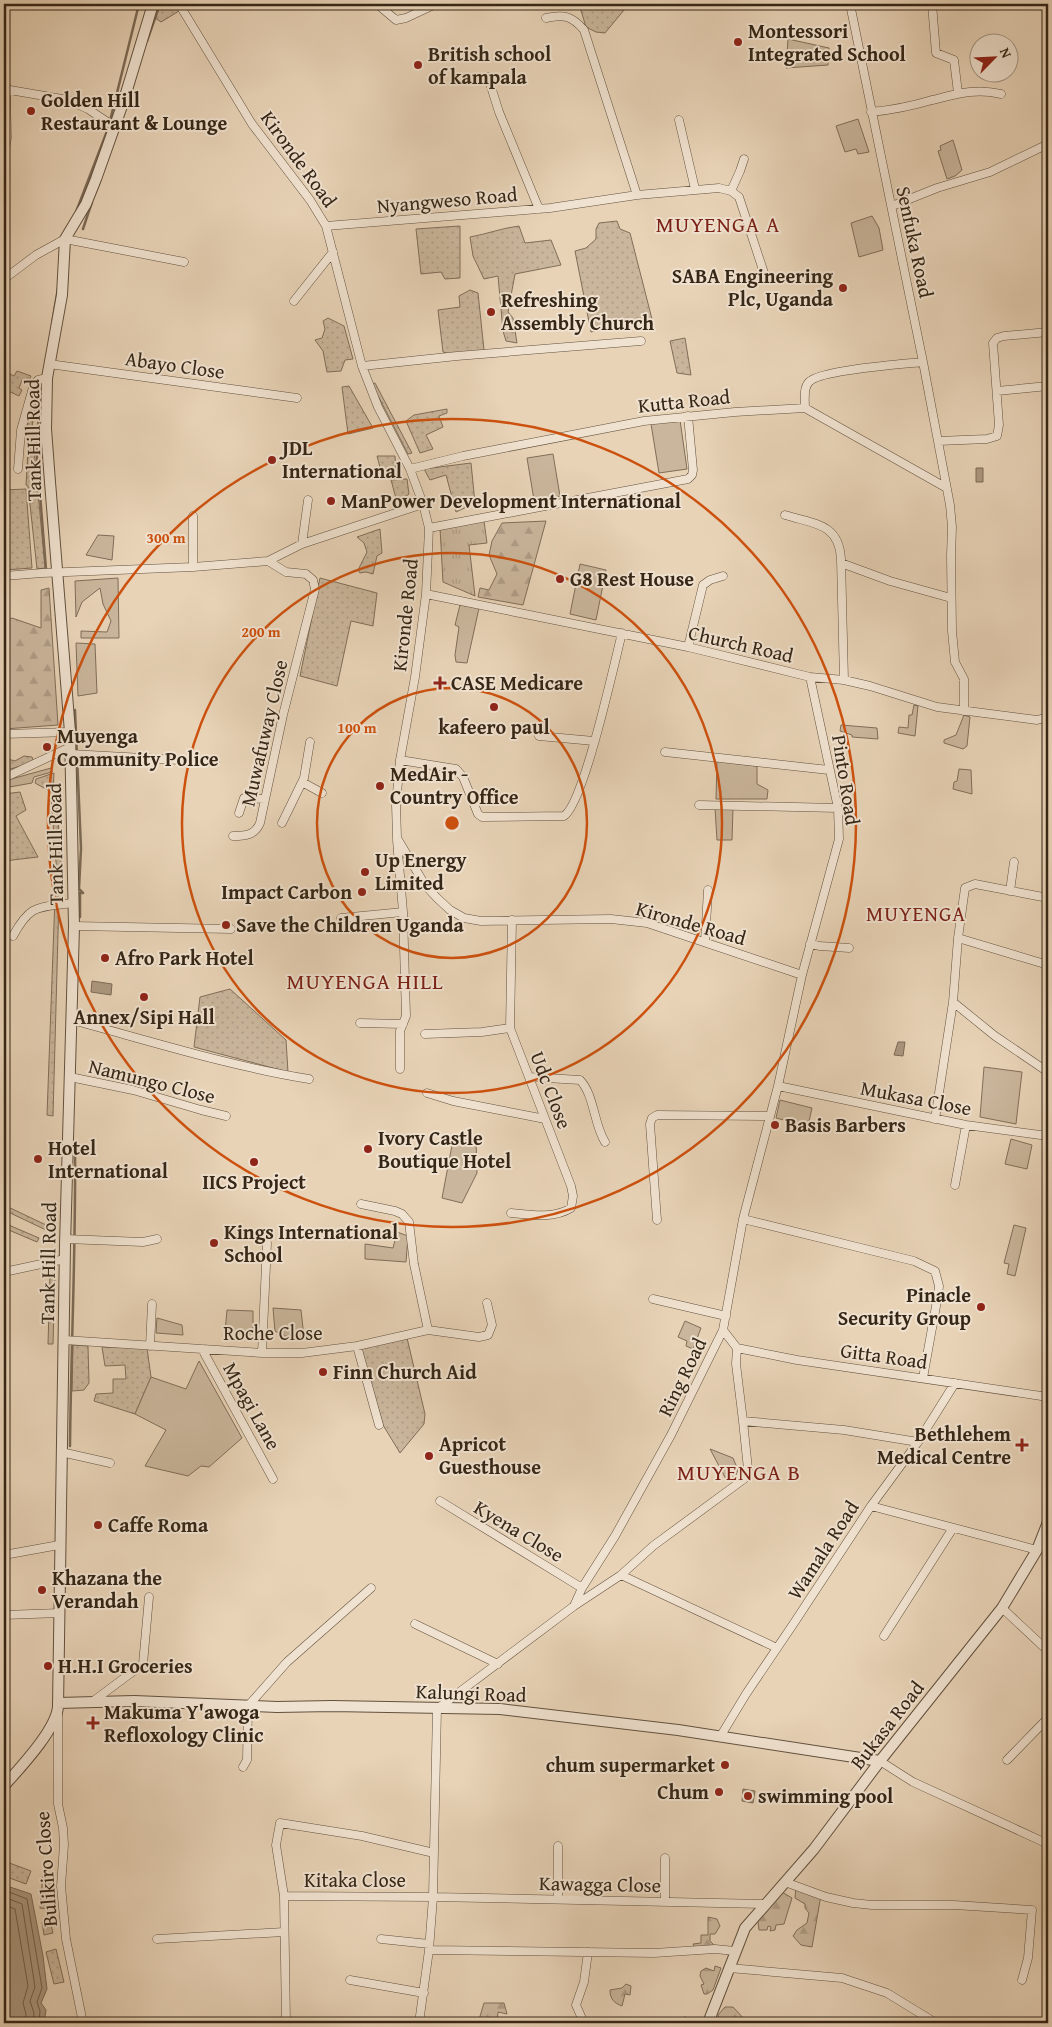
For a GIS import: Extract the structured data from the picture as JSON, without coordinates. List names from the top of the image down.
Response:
{
  "streets": {
    "street": [
      "Kironde Road",
      "Nyangweso Road",
      "Senfuka Road",
      "Abayo Close",
      "Kutta Road",
      "Tank Hill Road",
      "Church Road",
      "Muwafuway Close",
      "Pinto Road",
      "Namungo Close",
      "Udc Close",
      "Mukasa Close",
      "Roche Close",
      "Gitta Road",
      "Ring Road",
      "Mpagi Lane",
      "Kyena Close",
      "Wamala Road",
      "Kalungi Road",
      "Bukasa Road",
      "Bulikiro Close",
      "Kitaka Close",
      "Kawagga Close"
    ]
  },
  "crossings": [
    ["Kironde Road", "Nyangweso Road"],
    ["Kironde Road", "Kutta Road"],
    ["Kironde Road", "Church Road"],
    ["Kironde Road", "Pinto Road"],
    ["Kironde Road", "Udc Close"],
    ["Kironde Road", "Ring Road"],
    ["Senfuka Road", "Church Road"],
    ["Abayo Close", "Tank Hill Road"],
    ["Tank Hill Road", "Namungo Close"],
    ["Tank Hill Road", "Roche Close"],
    ["Tank Hill Road", "Kalungi Road"],
    ["Tank Hill Road", "Bulikiro Close"],
    ["Church Road", "Pinto Road"],
    ["Pinto Road", "Ring Road"],
    ["Mukasa Close", "Ring Road"],
    ["Roche Close", "Mpagi Lane"],
    ["Gitta Road", "Wamala Road"],
    ["Ring Road", "Kyena Close"],
    ["Ring Road", "Kalungi Road"],
    ["Wamala Road", "Kalungi Road"],
    ["Kalungi Road", "Bukasa Road"],
    ["Kalungi Road", "Bulikiro Close"],
    ["Bukasa Road", "Kawagga Close"],
    ["Kitaka Close", "Kawagga Close"]
  ],
  "districts": [
    "MUYENGA A",
    "MUYENGA",
    "MUYENGA HILL",
    "MUYENGA B"
  ],
  "places": {
    "other": [
      "Montessori Integrated School",
      "British school of kampala",
      "Golden Hill Restaurant & Lounge",
      "SABA Engineering Plc, Uganda",
      "Refreshing Assembly Church",
      "JDL International",
      "ManPower Development International",
      "G8 Rest House",
      "kafeero paul",
      "Muyenga Community Police",
      "MedAir - Country Office",
      "Up Energy Limited",
      "Impact Carbon",
      "Save the Children Uganda",
      "Afro Park Hotel",
      "Annex/Sipi Hall",
      "Basis Barbers",
      "Ivory Castle Boutique Hotel",
      "Hotel International",
      "IICS Project",
      "Kings International School",
      "Pinacle Security Group",
      "Finn Church Aid",
      "Apricot Guesthouse",
      "Caffe Roma",
      "Khazana the Verandah",
      "H.H.I Groceries",
      "chum supermarket",
      "Chum",
      "swimming pool"
    ],
    "health": ["CASE Medicare", "Bethlehem Medical Centre", "Makuma Y'awoga Refloxology Clinic"]
  },
  "north": "top right",
  "rings": ["300 m", "200 m", "100 m"]
}
